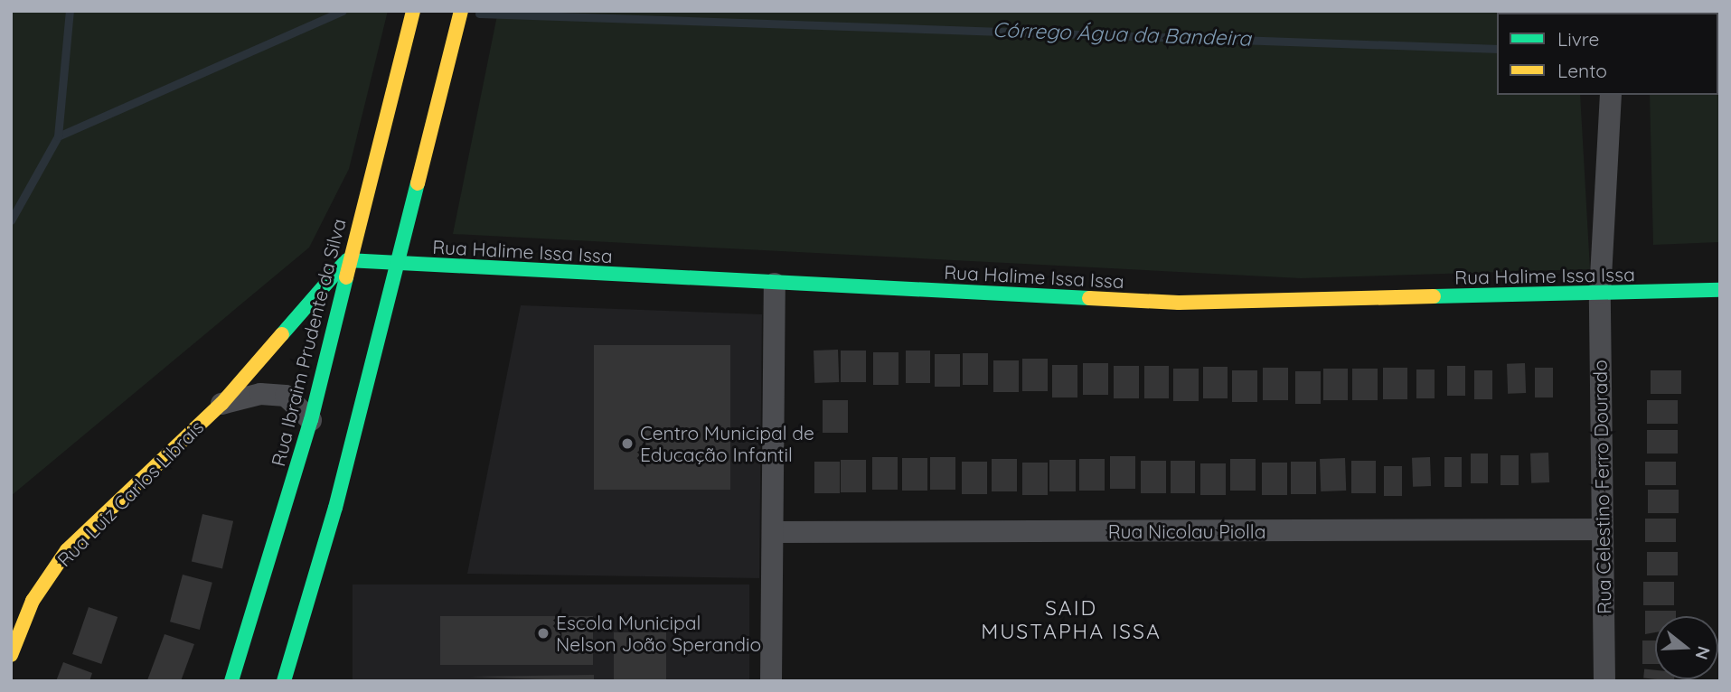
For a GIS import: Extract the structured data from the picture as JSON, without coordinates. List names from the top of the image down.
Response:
{
  "streets": {
    "street": [
      "Rua Halime Issa Issa",
      "Rua Ibraim Prudente da Silva",
      "Rua Celestino Ferro Dourado",
      "Rua Luiz Carlos Librais",
      "Rua Nicolau Piolla"
    ]
  },
  "crossings": [
    ["Rua Halime Issa Issa", "Rua Ibraim Prudente da Silva"],
    ["Rua Halime Issa Issa", "Rua Celestino Ferro Dourado"],
    ["Rua Halime Issa Issa", "Rua Luiz Carlos Librais"],
    ["Rua Ibraim Prudente da Silva", "Rua Luiz Carlos Librais"],
    ["Rua Celestino Ferro Dourado", "Rua Nicolau Piolla"]
  ],
  "districts": ["SAID MUSTAPHA ISSA"],
  "water": ["Córrego Água da Bandeira"],
  "places": ["Centro Municipal de Educação Infantil", "Escola Municipal Nelson João Sperandio"],
  "legend": ["Livre", "Lento"],
  "north": "right"
}
